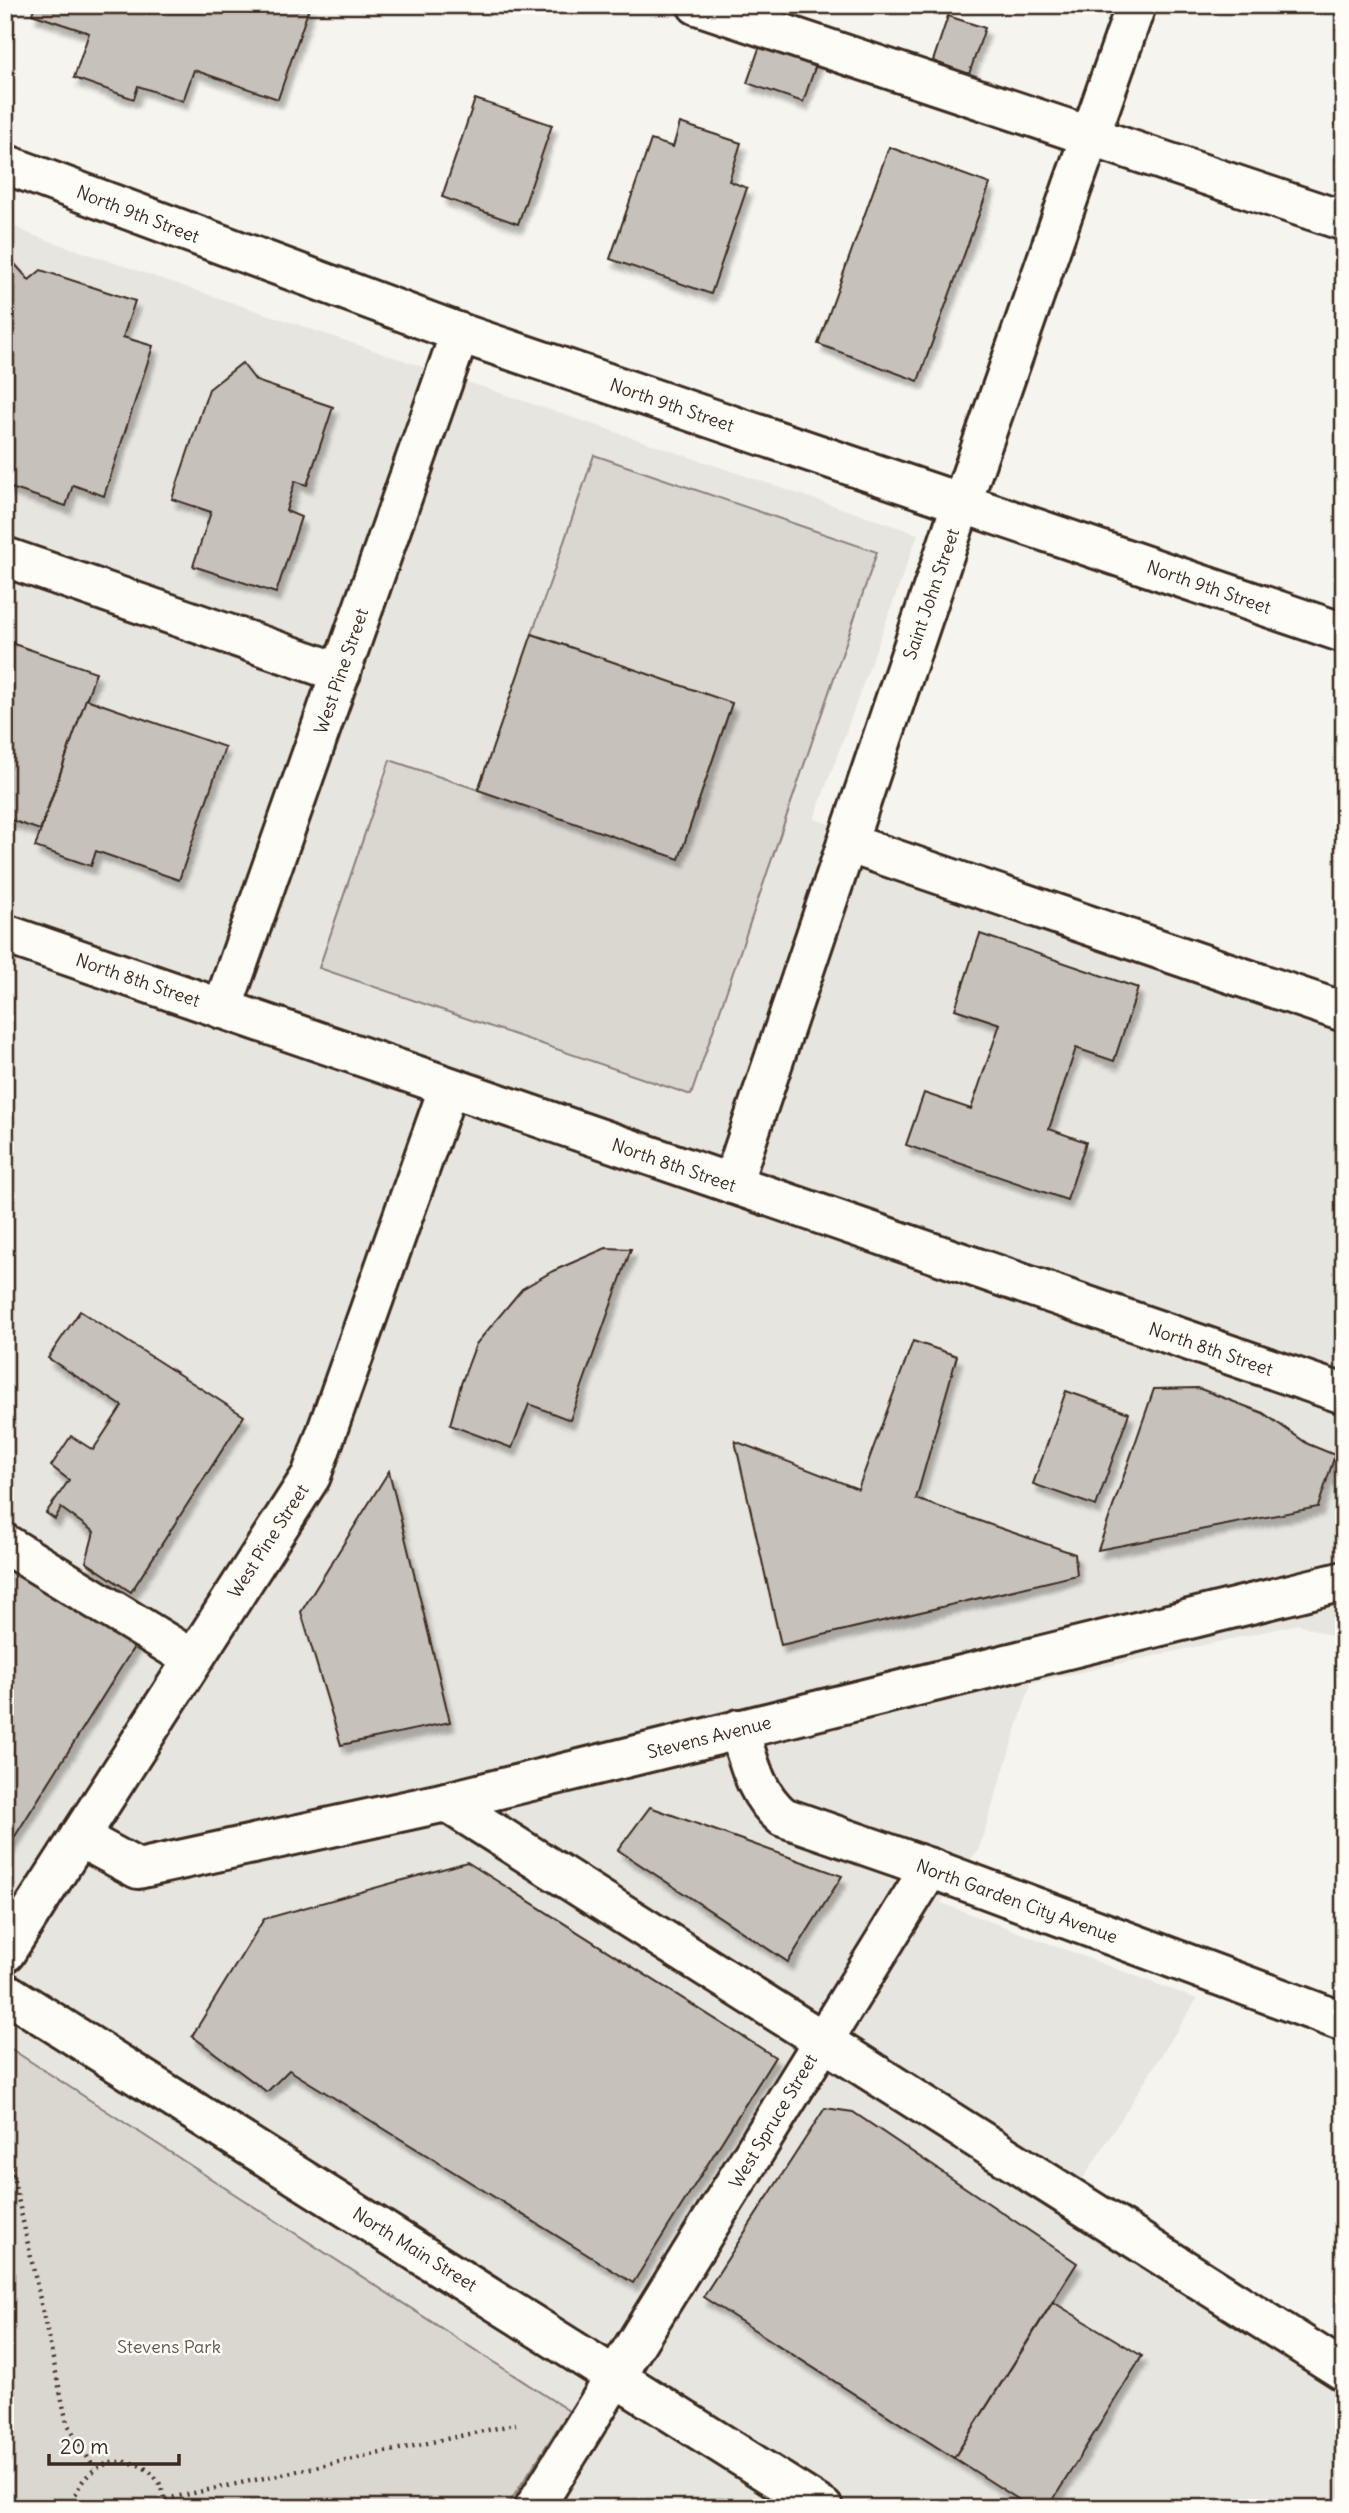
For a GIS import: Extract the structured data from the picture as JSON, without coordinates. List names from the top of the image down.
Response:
{
  "streets": {
    "street": [
      "North 9th Street",
      "Saint John Street",
      "West Pine Street",
      "North 8th Street",
      "Stevens Avenue",
      "North Garden City Avenue",
      "West Spruce Street",
      "North Main Street"
    ]
  },
  "crossings": [
    ["North 9th Street", "Saint John Street"],
    ["North 9th Street", "West Pine Street"],
    ["Saint John Street", "North 8th Street"],
    ["West Pine Street", "North 8th Street"],
    ["West Pine Street", "Stevens Avenue"],
    ["Stevens Avenue", "North Garden City Avenue"],
    ["North Garden City Avenue", "West Spruce Street"],
    ["West Spruce Street", "North Main Street"]
  ],
  "parks": ["Stevens Park"],
  "scale_bar": "20 m"
}
